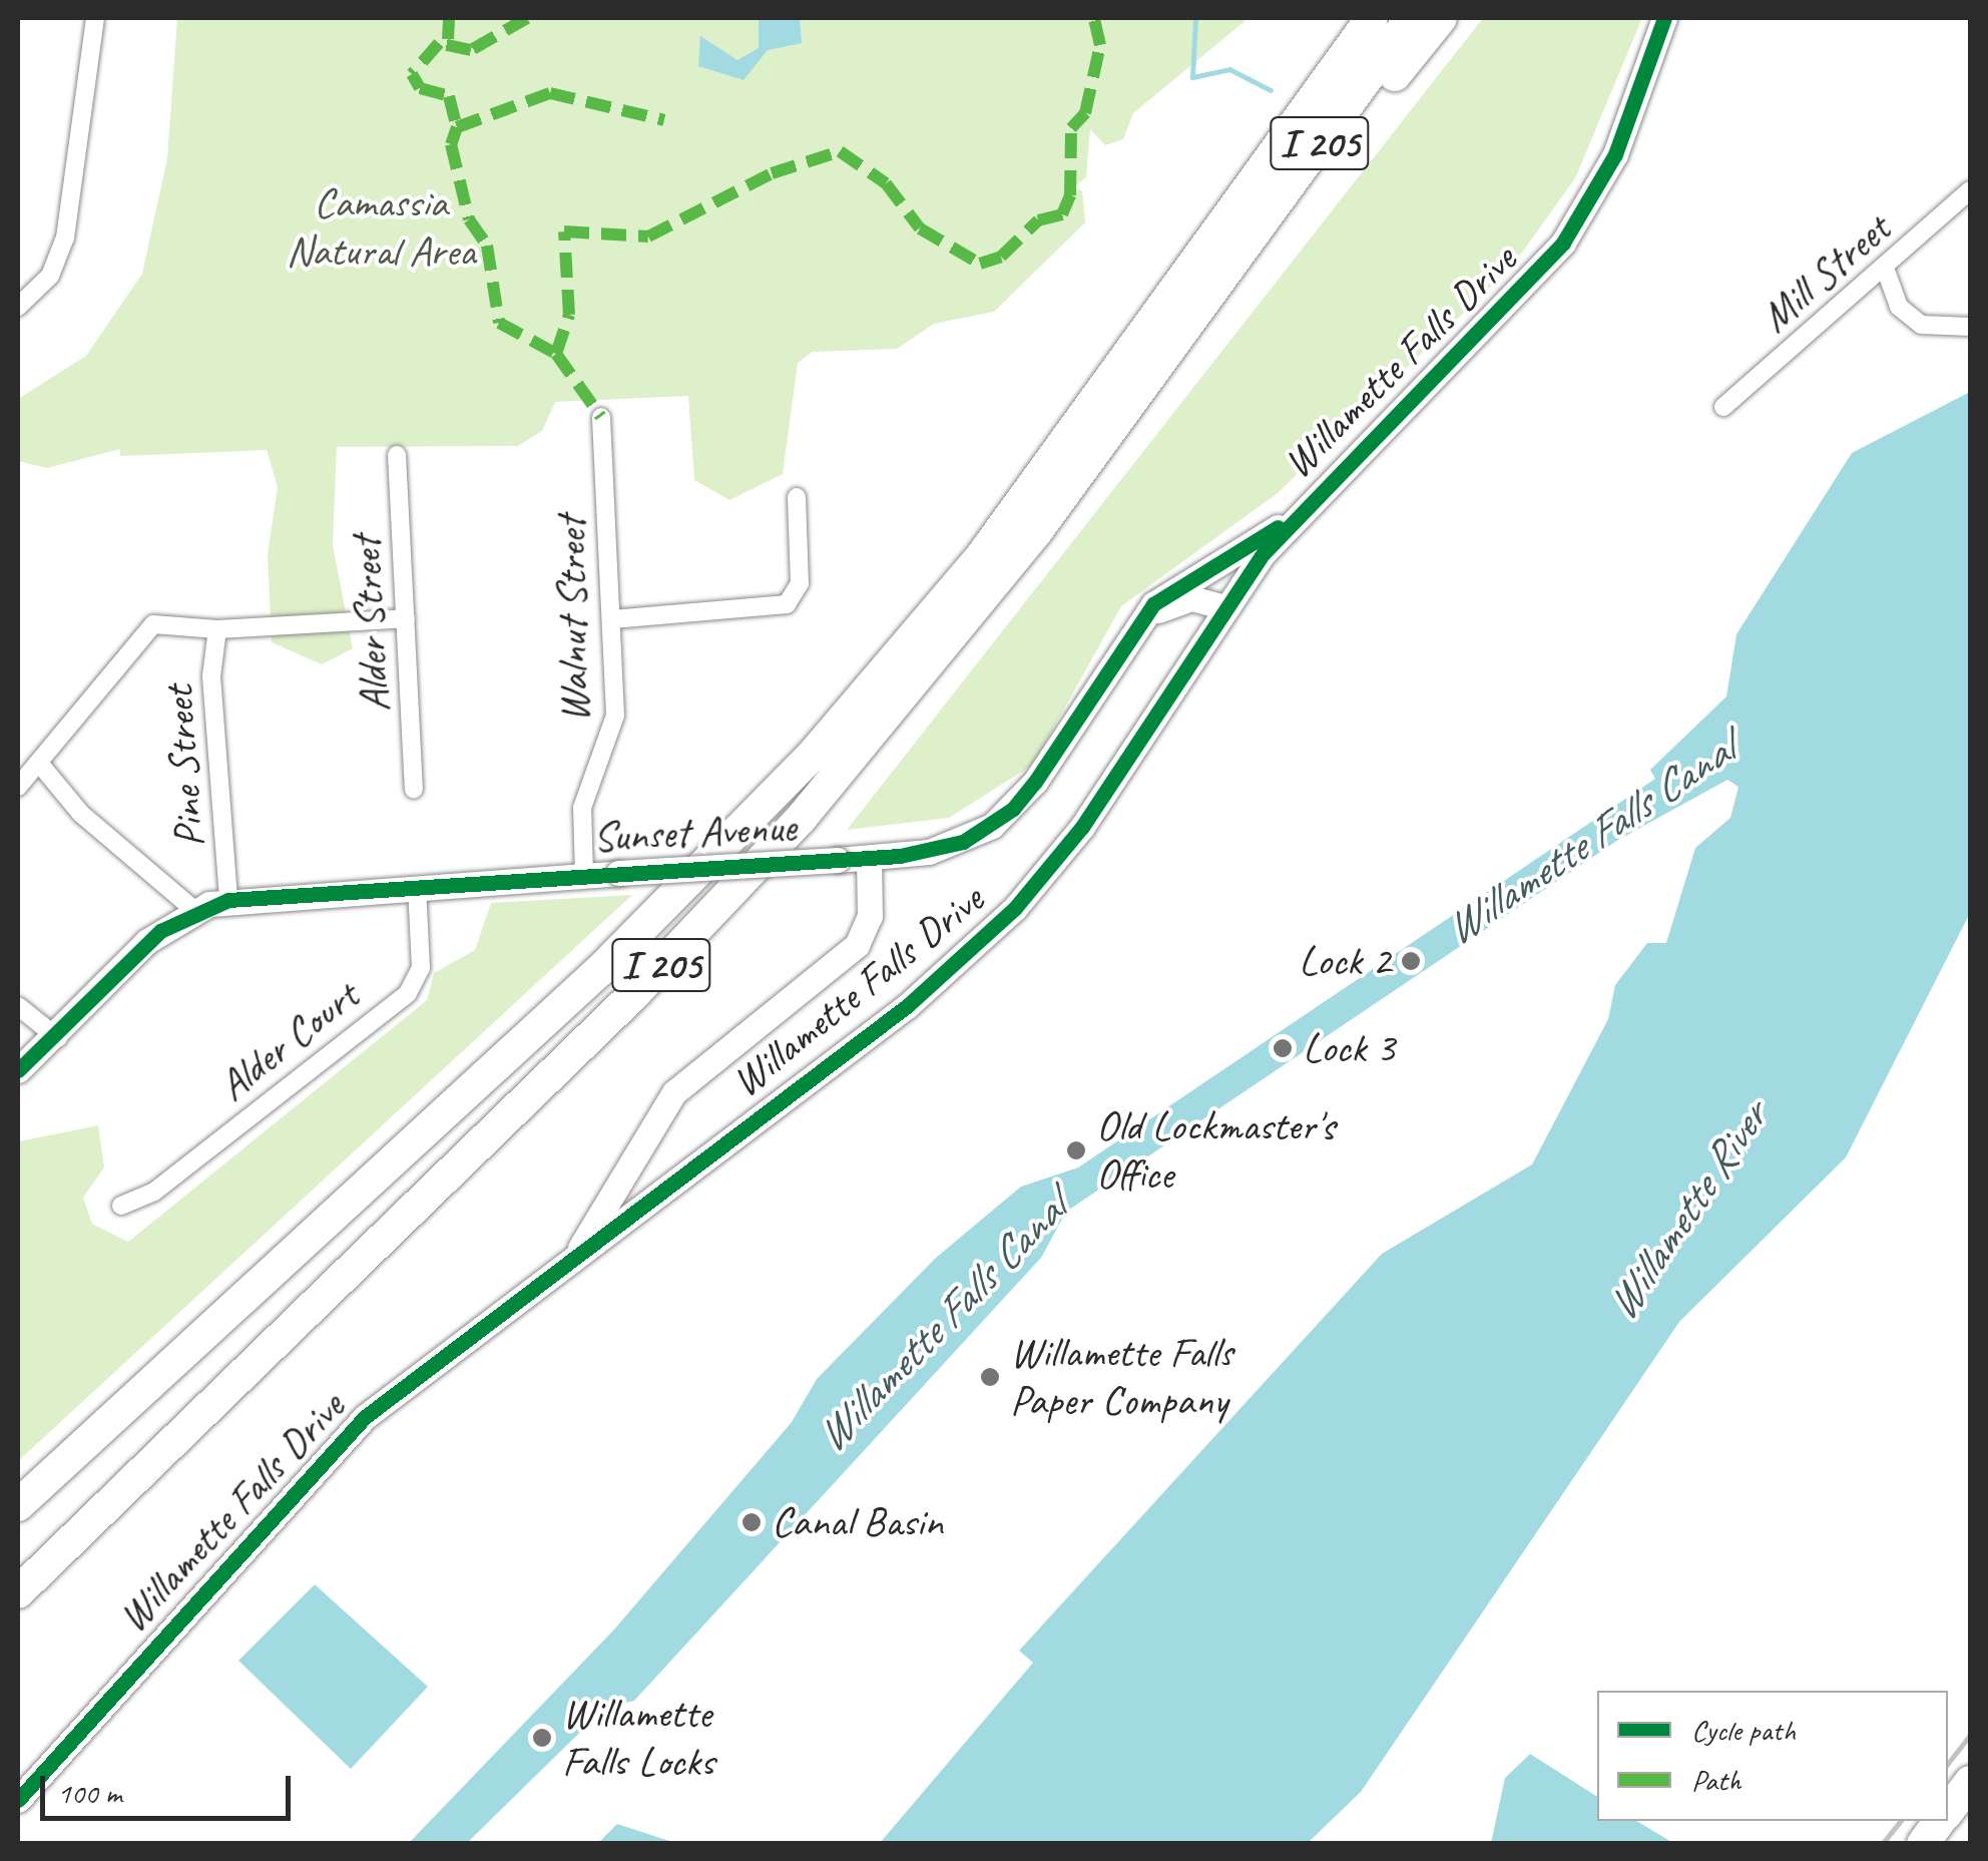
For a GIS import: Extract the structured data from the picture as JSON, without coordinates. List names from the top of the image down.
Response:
{
  "streets": {
    "highway": ["I 205"],
    "main road": ["Willamette Falls Drive", "Sunset Avenue"],
    "street": [
      "Mill Street",
      "Walnut Street",
      "Alder Street",
      "Pine Street",
      "Alder Court"
    ]
  },
  "crossings": [
    ["Willamette Falls Drive", "Sunset Avenue"],
    ["Walnut Street", "Sunset Avenue"],
    ["Pine Street", "Sunset Avenue"],
    ["Sunset Avenue", "Alder Court"]
  ],
  "water": ["Willamette Falls Canal", "Willamette River"],
  "parks": ["Camassia Natural Area"],
  "places": [
    "Lock 2",
    "Lock 3",
    "Old Lockmaster's Office",
    "Willamette Falls Paper Company",
    "Canal Basin",
    "Willamette Falls Locks"
  ],
  "legend": ["Cycle path", "Path"],
  "scale_bar": "100 m"
}
